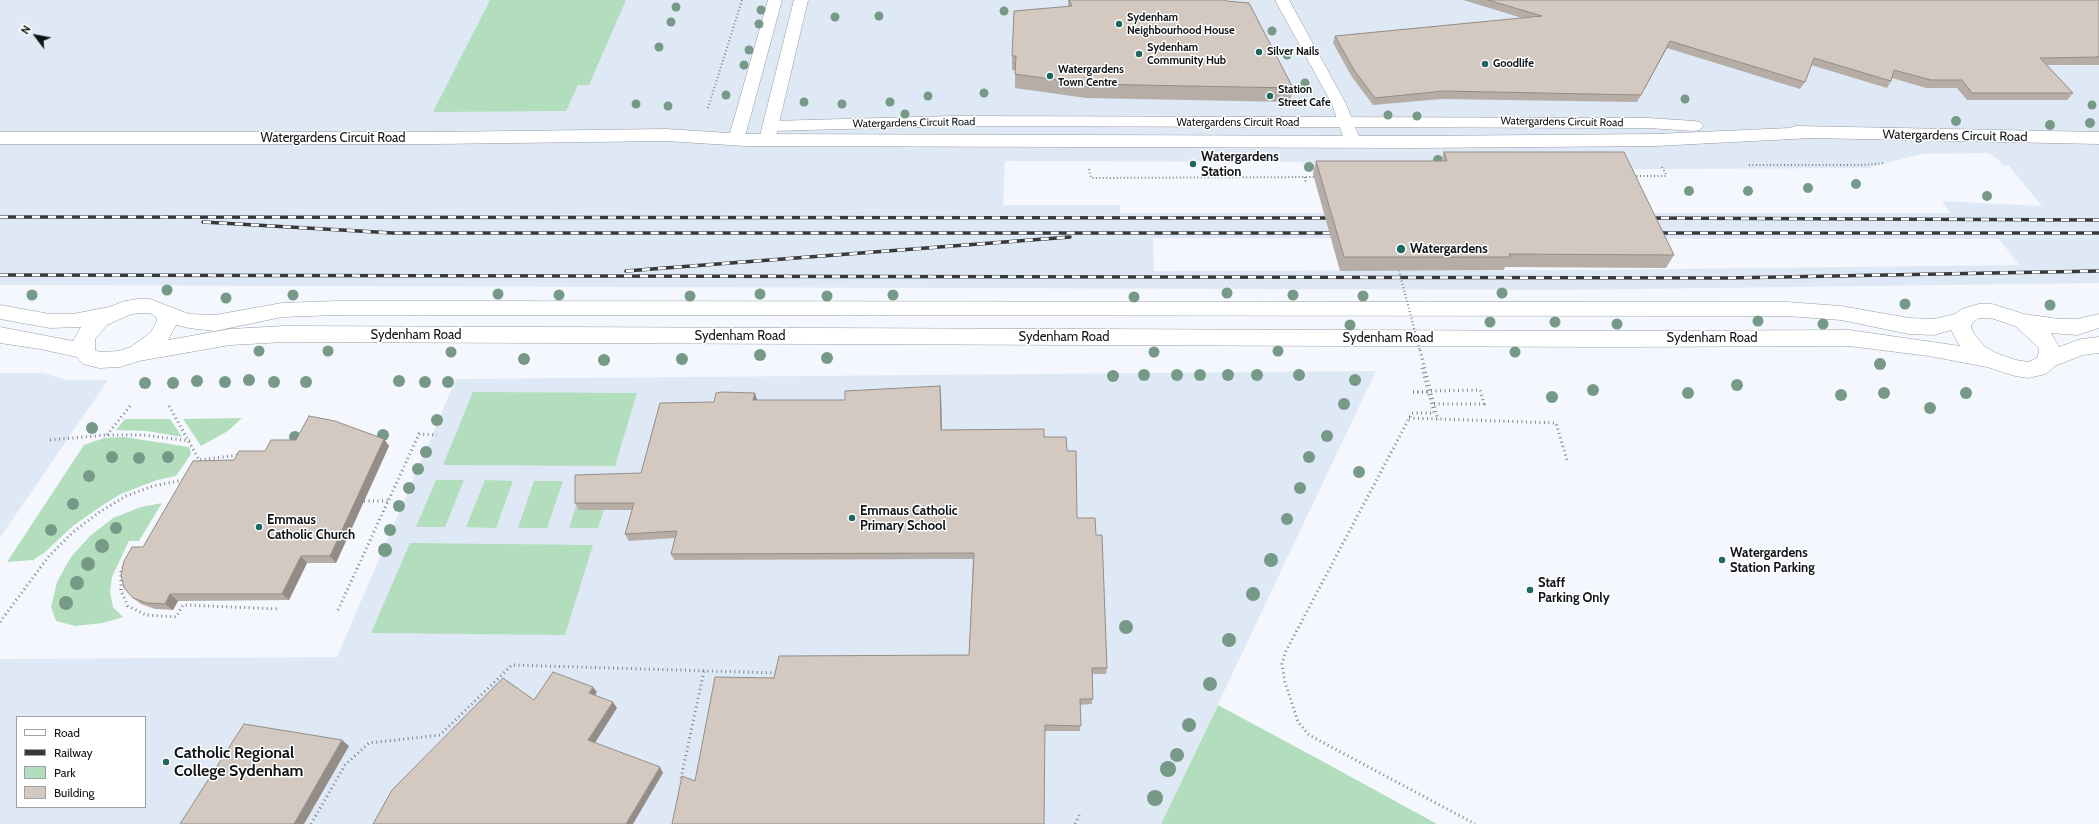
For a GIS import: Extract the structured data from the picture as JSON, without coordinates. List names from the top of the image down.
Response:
{
  "streets": {
    "street": ["Watergardens Circuit Road", "Sydenham Road"]
  },
  "places": [
    "Sydenham Neighbourhood House",
    "Silver Nails",
    "Sydenham Community Hub",
    "Goodlife",
    "Watergardens Town Centre",
    "Station Street Cafe",
    "Watergardens Station",
    "Watergardens",
    "Emmaus Catholic Primary School",
    "Emmaus Catholic Church",
    "Watergardens Station Parking",
    "Staff Parking Only",
    "Catholic Regional College Sydenham"
  ],
  "legend": [
    "Road",
    "Railway",
    "Park",
    "Building"
  ],
  "north": "top left"
}
